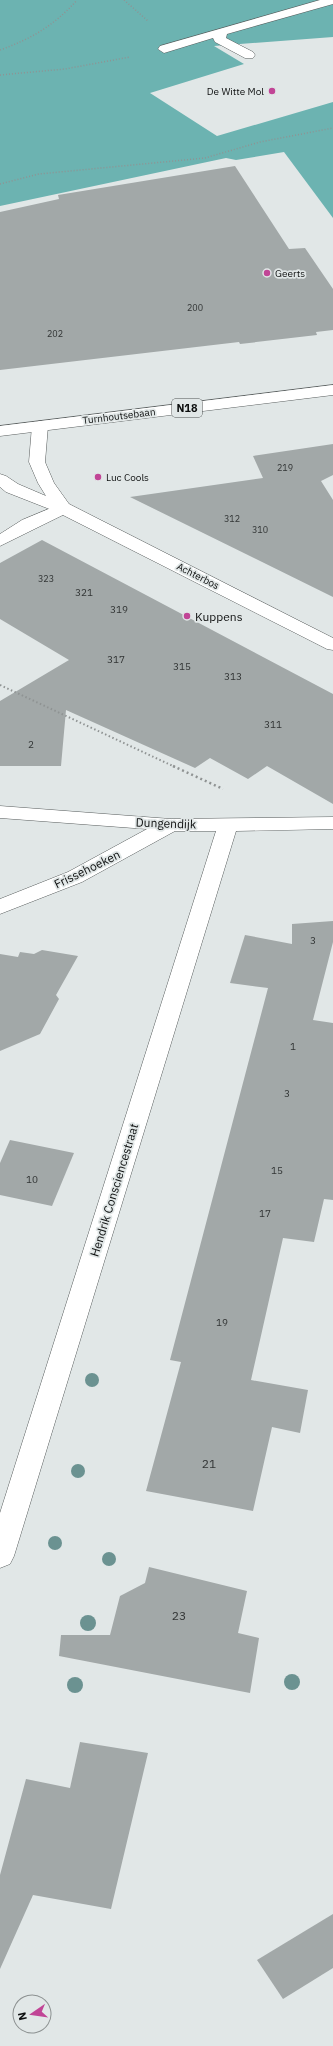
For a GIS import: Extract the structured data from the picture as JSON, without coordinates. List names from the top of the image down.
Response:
{
  "streets": {
    "street": [
      "N18",
      "Turnhoutsebaan",
      "Achterbos",
      "Dungendijk",
      "Frissehoeken",
      "Hendrik Consciencestraat"
    ]
  },
  "crossings": [
    ["Dungendijk", "Frissehoeken"],
    ["Dungendijk", "Hendrik Consciencestraat"]
  ],
  "places": [
    "De Witte Mol",
    "Geerts",
    "Luc Cools",
    "Kuppens"
  ],
  "house_numbers": [
    "200",
    "202",
    "219",
    "312",
    "310",
    "323",
    "321",
    "319",
    "317",
    "315",
    "313",
    "311",
    "2",
    "3",
    "1",
    "3",
    "15",
    "10",
    "17",
    "19",
    "21",
    "23"
  ],
  "north": "left"
}
